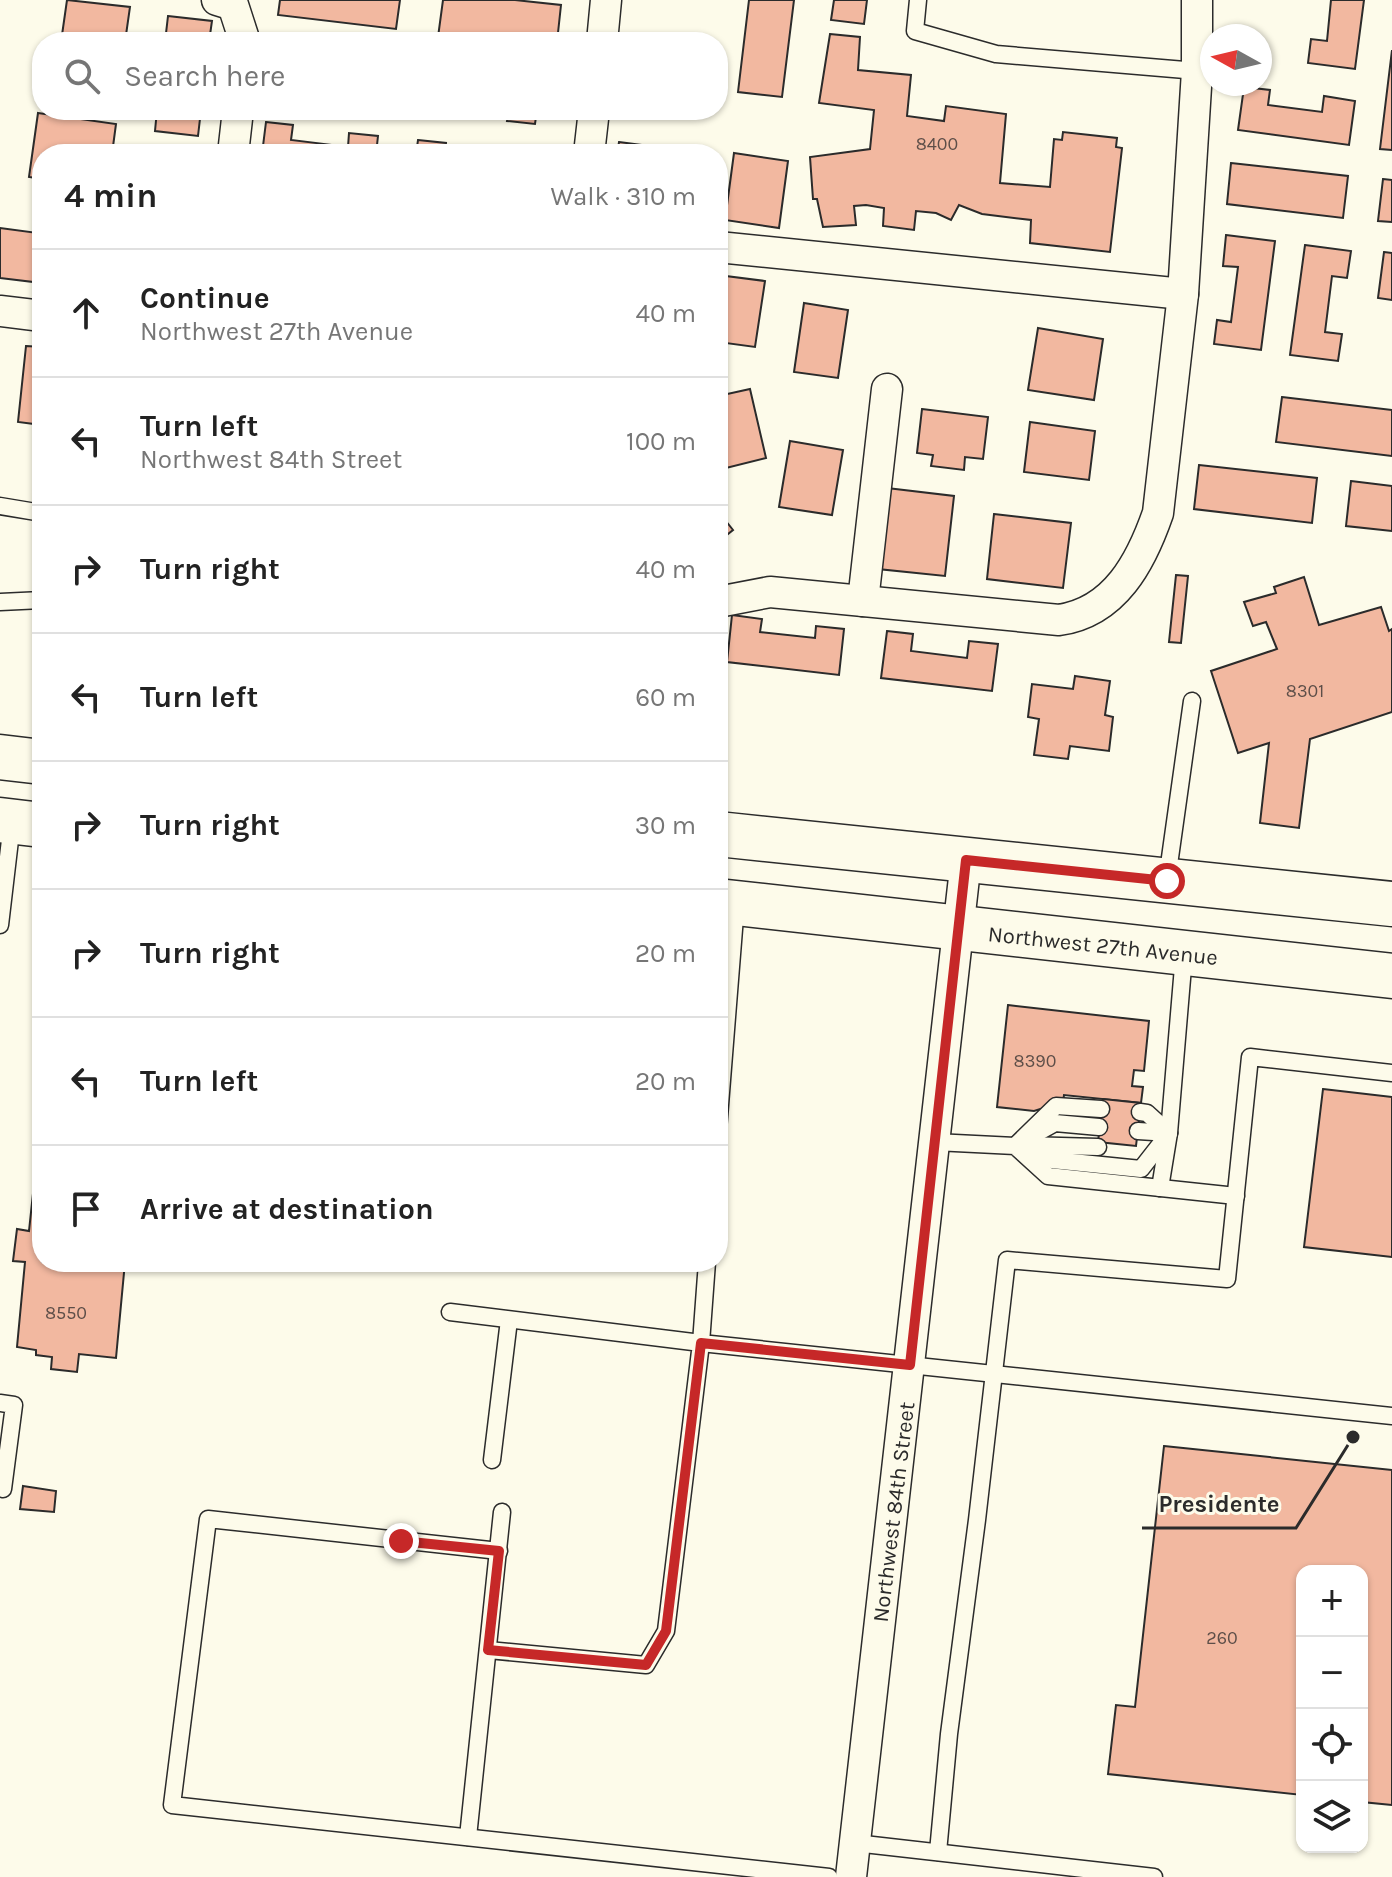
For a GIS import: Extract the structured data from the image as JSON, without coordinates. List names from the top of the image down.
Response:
{
  "streets": {
    "main road": ["Northwest 27th Avenue"],
    "street": ["Northwest 84th Street"]
  },
  "crossings": [
    ["Northwest 27th Avenue", "Northwest 84th Street"]
  ],
  "places": ["Presidente"],
  "house_numbers": [
    "8400",
    "8301",
    "8390",
    "8550",
    "260"
  ],
  "north": "left",
  "page": {
    "search": "Search here",
    "heading": ["4 min", "Walk · 310 m"],
    "list": [
      ["Continue", "Northwest 27th Avenue", "40 m"],
      ["Turn left", "Northwest 84th Street", "100 m"],
      ["Turn right", "40 m"],
      ["Turn left", "60 m"],
      ["Turn right", "30 m"],
      ["Turn right", "20 m"],
      ["Turn left", "20 m"],
      "Arrive at destination"
    ],
    "map_buttons": ["+", "−"]
  }
}
